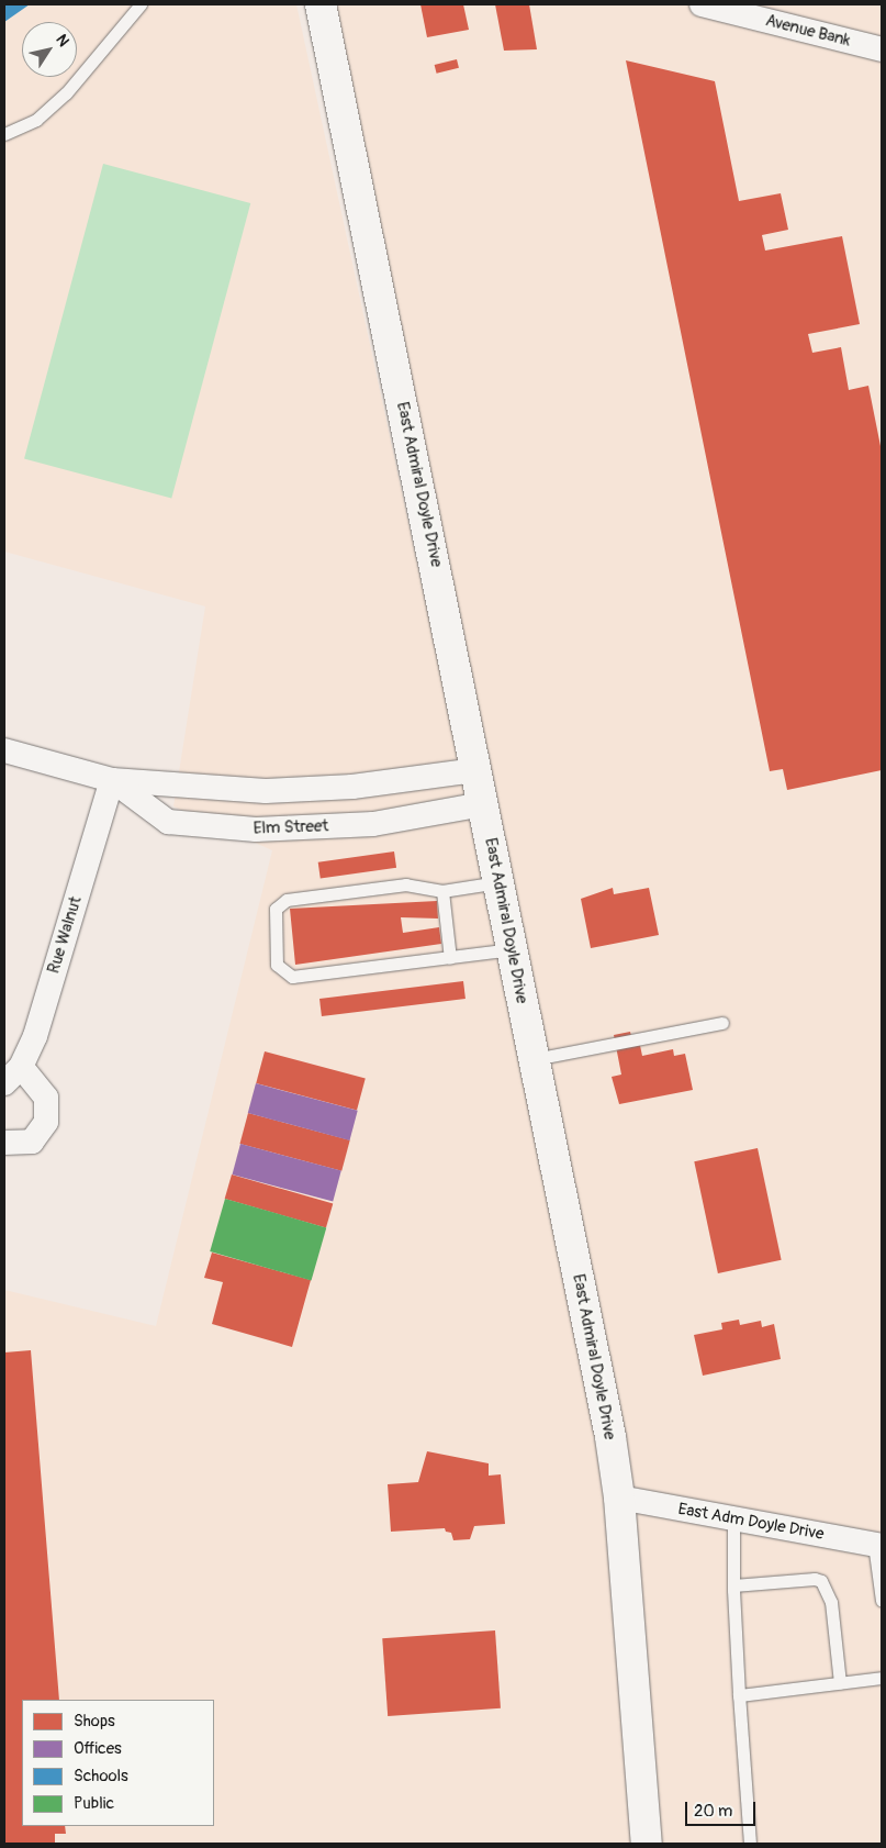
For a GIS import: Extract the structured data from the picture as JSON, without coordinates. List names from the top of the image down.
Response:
{
  "streets": {
    "main road": ["East Admiral Doyle Drive"],
    "street": [
      "Avenue Bank",
      "Elm Street",
      "Rue Walnut",
      "East Adm Doyle Drive"
    ]
  },
  "crossings": [
    ["East Admiral Doyle Drive", "Elm Street"],
    ["East Admiral Doyle Drive", "East Adm Doyle Drive"],
    ["Elm Street", "Rue Walnut"]
  ],
  "legend": [
    "Shops",
    "Offices",
    "Schools",
    "Public"
  ],
  "scale_bar": "20 m",
  "north": "top right"
}
